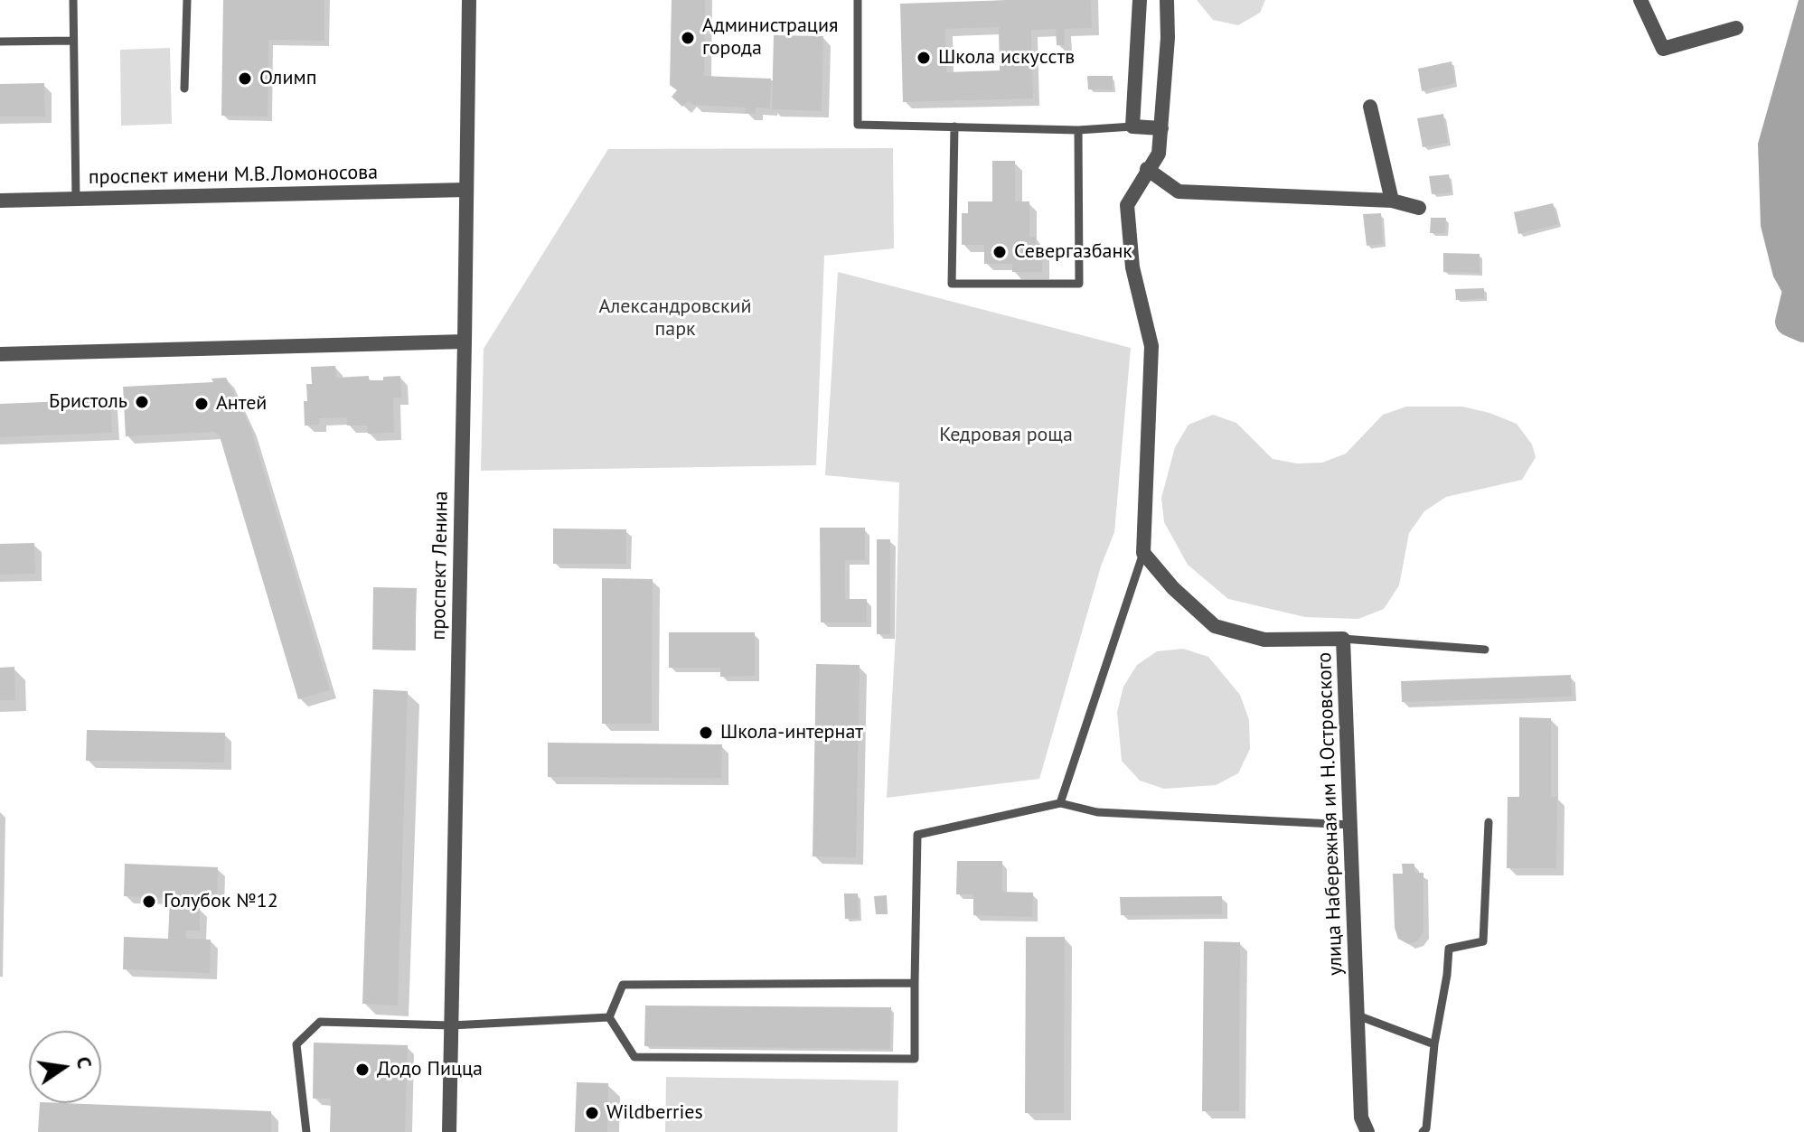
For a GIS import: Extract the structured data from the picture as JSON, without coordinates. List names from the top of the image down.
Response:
{
  "streets": {
    "street": ["проспект имени М.В.Ломоносова", "проспект Ленина", "улица Набережная им Н.Островского"]
  },
  "crossings": [
    ["проспект имени М.В.Ломоносова", "проспект Ленина"]
  ],
  "parks": ["Александровский парк", "Кедровая роща"],
  "places": [
    "Администрация города",
    "Школа искусcтв",
    "Олимп",
    "Севергазбанк",
    "Бристоль",
    "Антей",
    "Школа-интернат",
    "Голубок №12",
    "Додо Пицца",
    "Wildberries"
  ],
  "north": "right"
}
